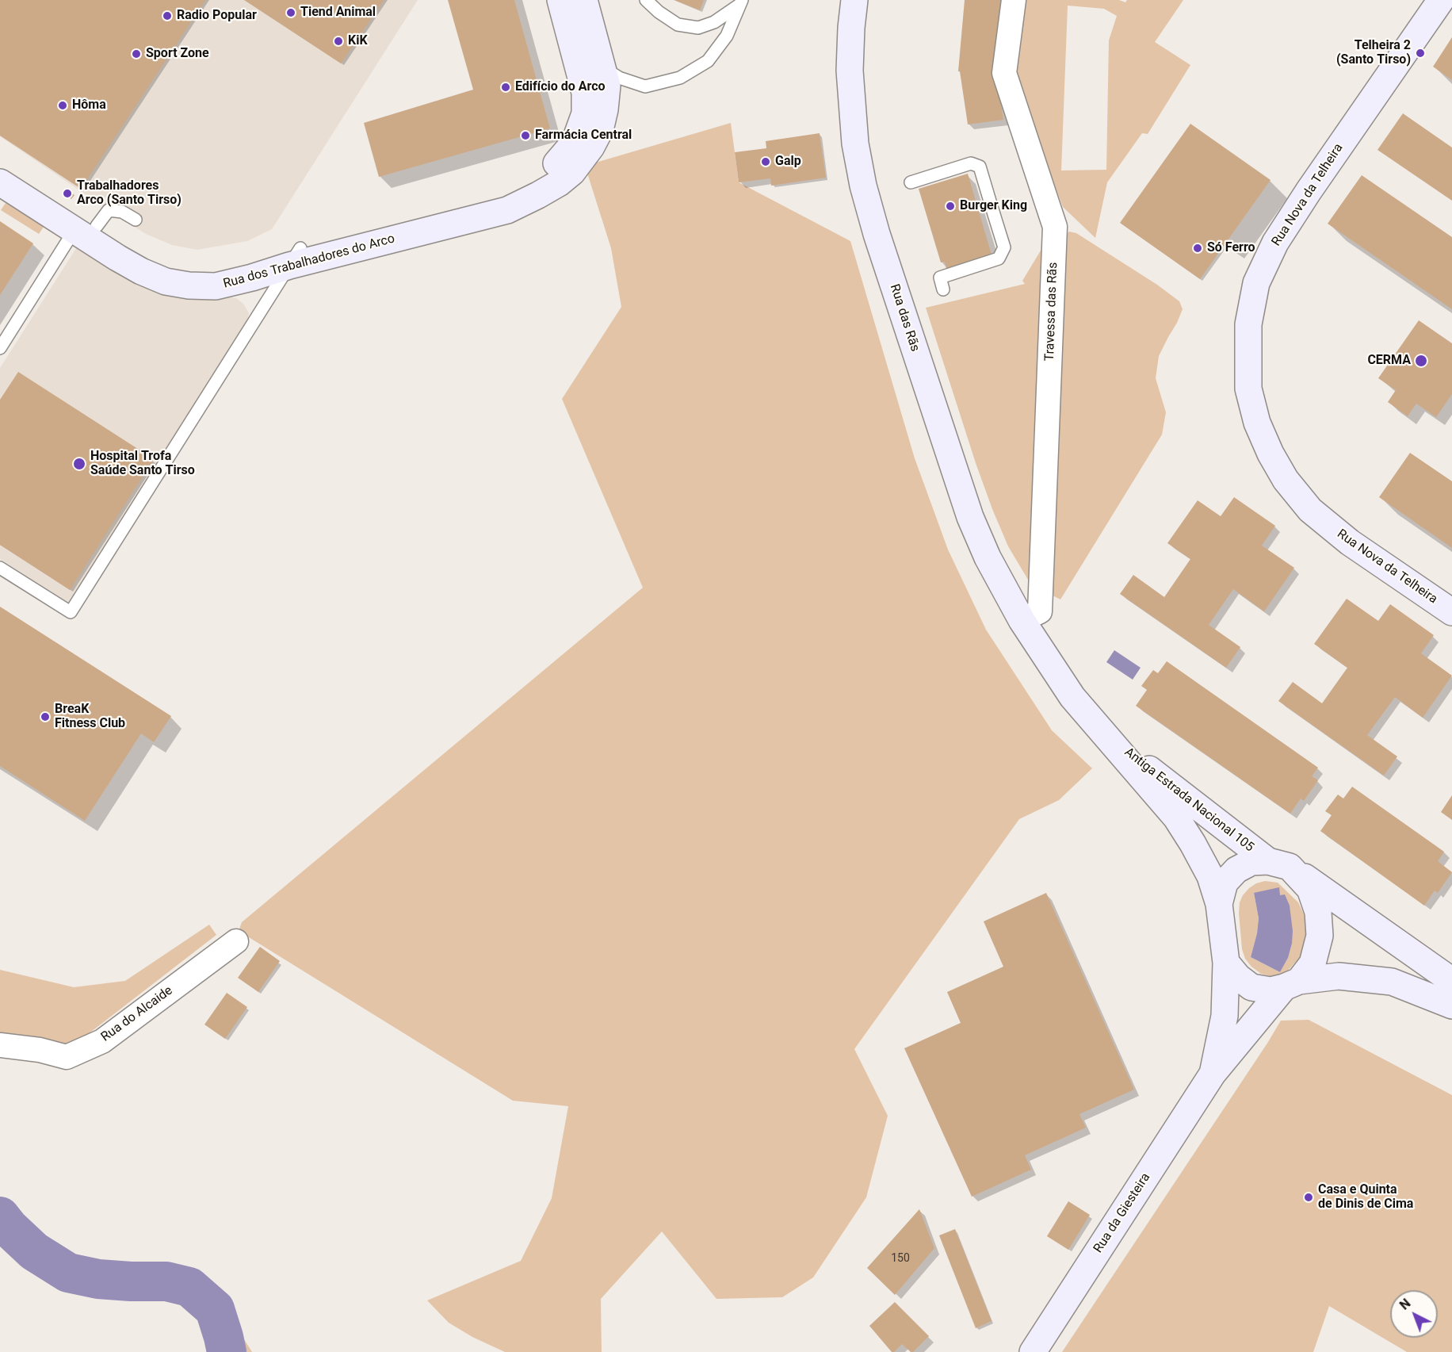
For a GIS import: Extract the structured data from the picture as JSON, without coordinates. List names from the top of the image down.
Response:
{
  "streets": {
    "main road": [
      "Rua Nova da Telheira",
      "Rua dos Trabalhadores do Arco",
      "Rua das Rãs",
      "Antiga Estrada Nacional 105",
      "Rua da Giesteira"
    ],
    "street": ["Travessa das Rãs", "Rua do Alcaide"]
  },
  "crossings": [
    ["Travessa das Rãs", "Rua das Rãs"],
    ["Travessa das Rãs", "Antiga Estrada Nacional 105"],
    ["Rua das Rãs", "Antiga Estrada Nacional 105"]
  ],
  "places": [
    "Tiend Animal",
    "Radio Popular",
    "KiK",
    "Telheira 2 (Santo Tirso)",
    "Sport Zone",
    "Edifício do Arco",
    "Hôma",
    "Farmácia Central",
    "Galp",
    "Trabalhadores Arco (Santo Tirso)",
    "Burger King",
    "Só Ferro",
    "CERMA",
    "Hospital Trofa Saúde Santo Tirso",
    "BreaK Fitness Club",
    "Casa e Quinta de Dinis de Cima"
  ],
  "house_numbers": ["150"],
  "north": "top left"
}
